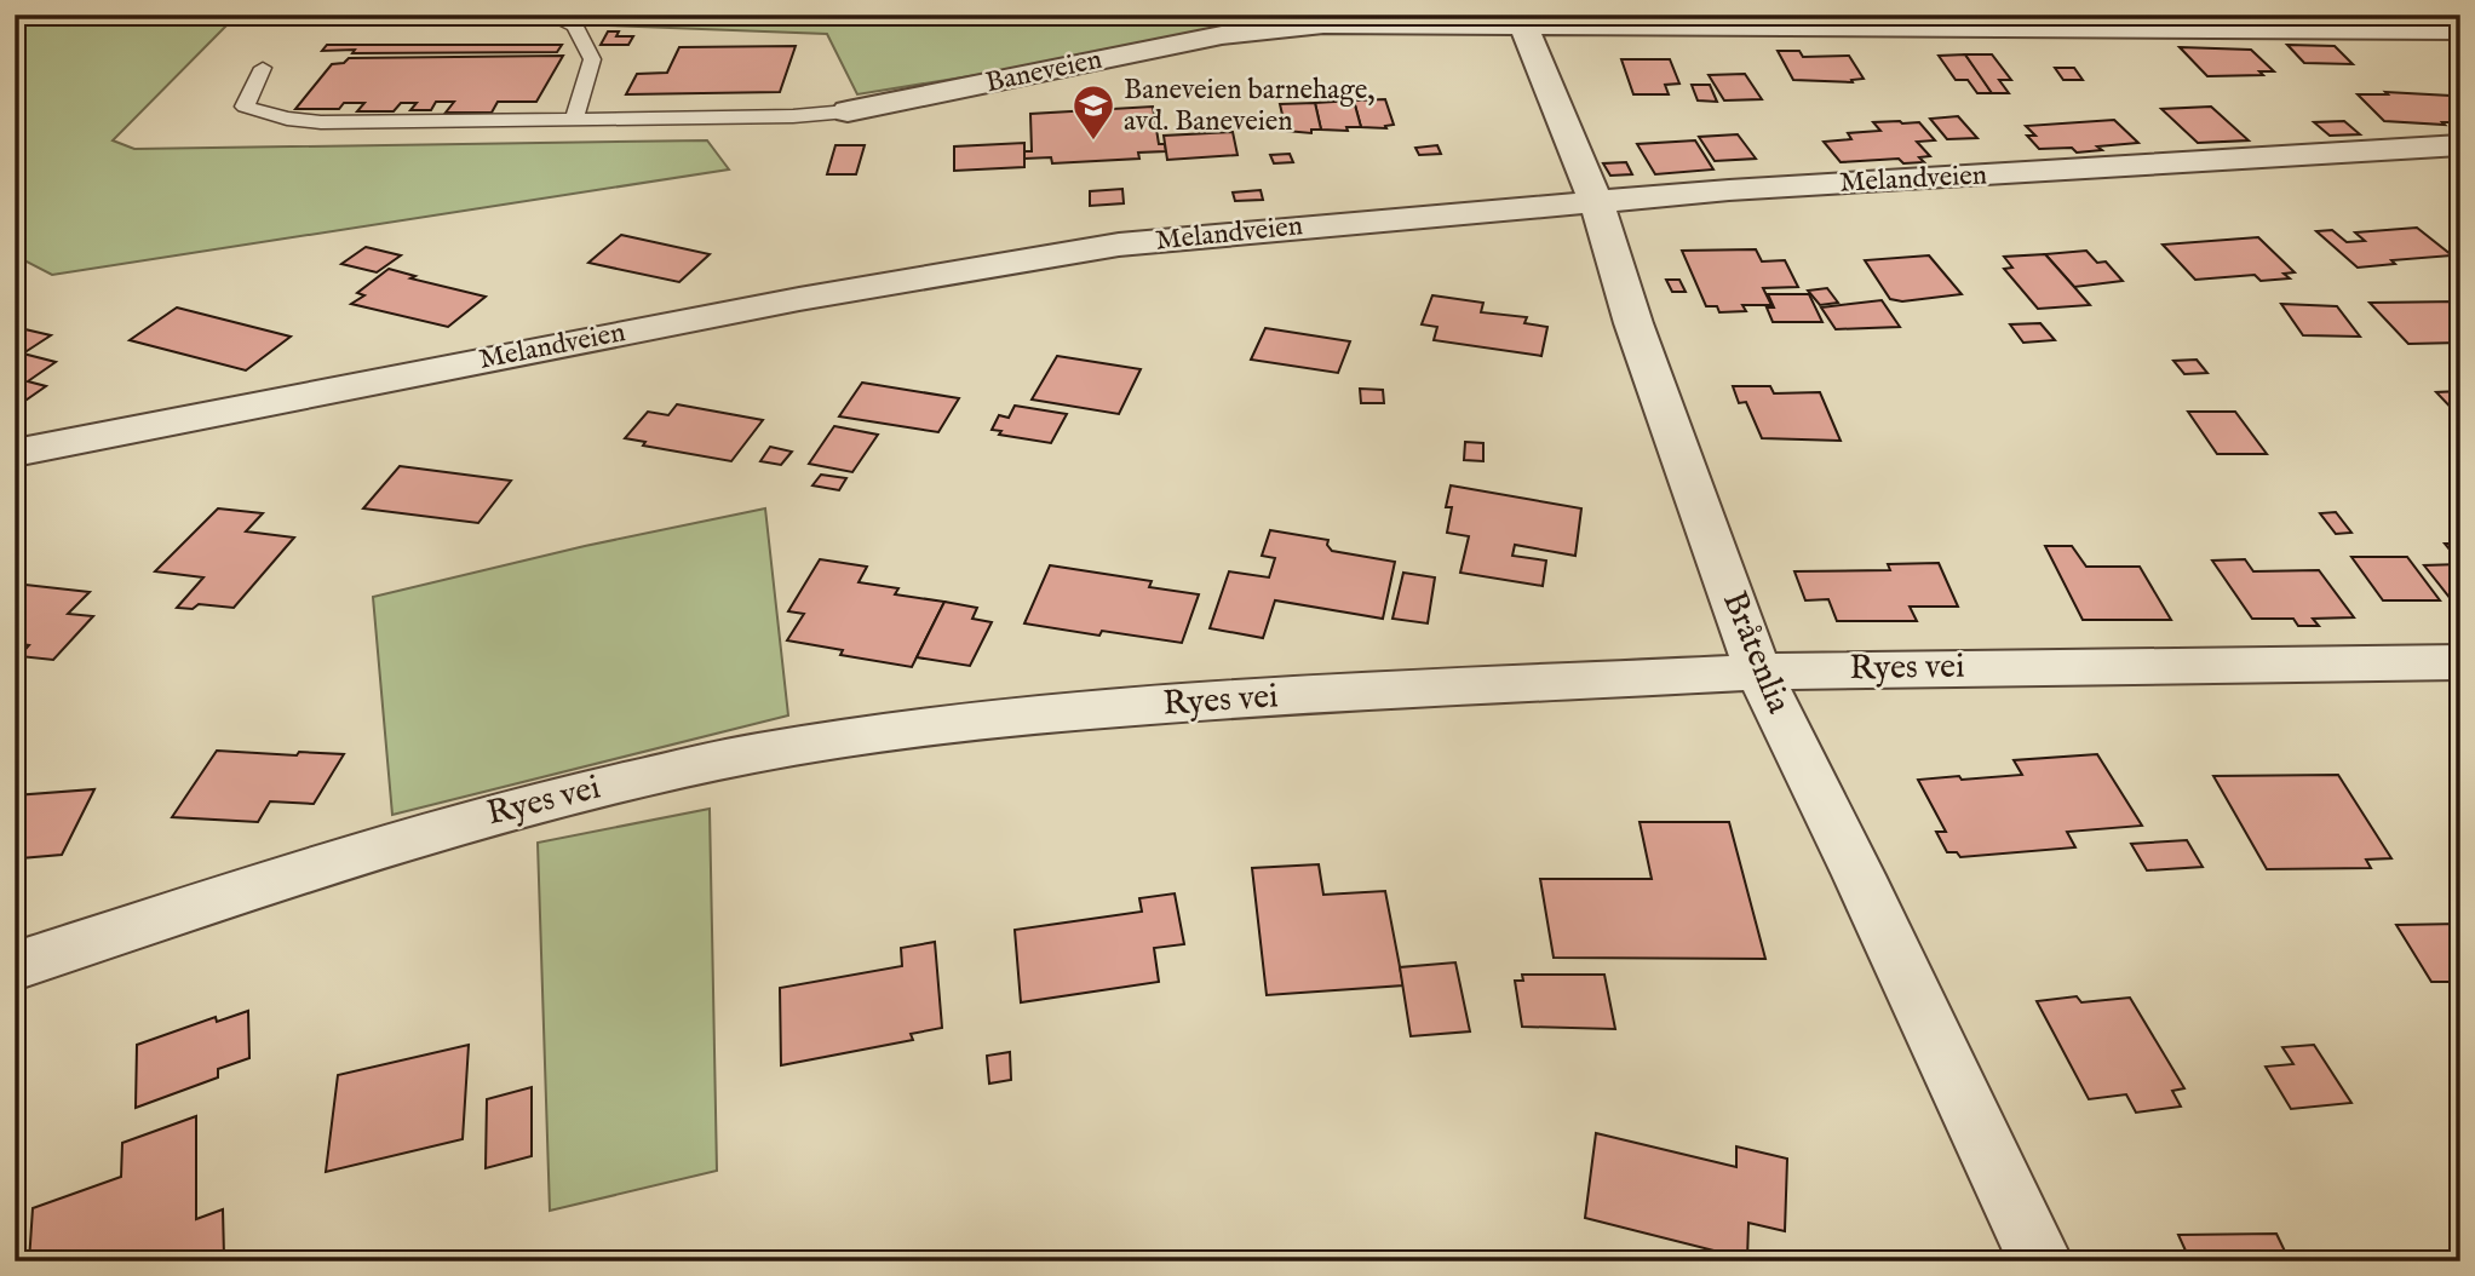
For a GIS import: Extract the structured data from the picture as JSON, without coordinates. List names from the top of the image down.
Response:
{
  "streets": {
    "street": [
      "Baneveien",
      "Melandveien",
      "Bråtenlia",
      "Ryes vei"
    ]
  },
  "crossings": [
    ["Baneveien", "Bråtenlia"],
    ["Melandveien", "Bråtenlia"],
    ["Bråtenlia", "Ryes vei"]
  ],
  "places": {
    "school or university": ["Baneveien barnehage, avd. Baneveien"]
  }
}
